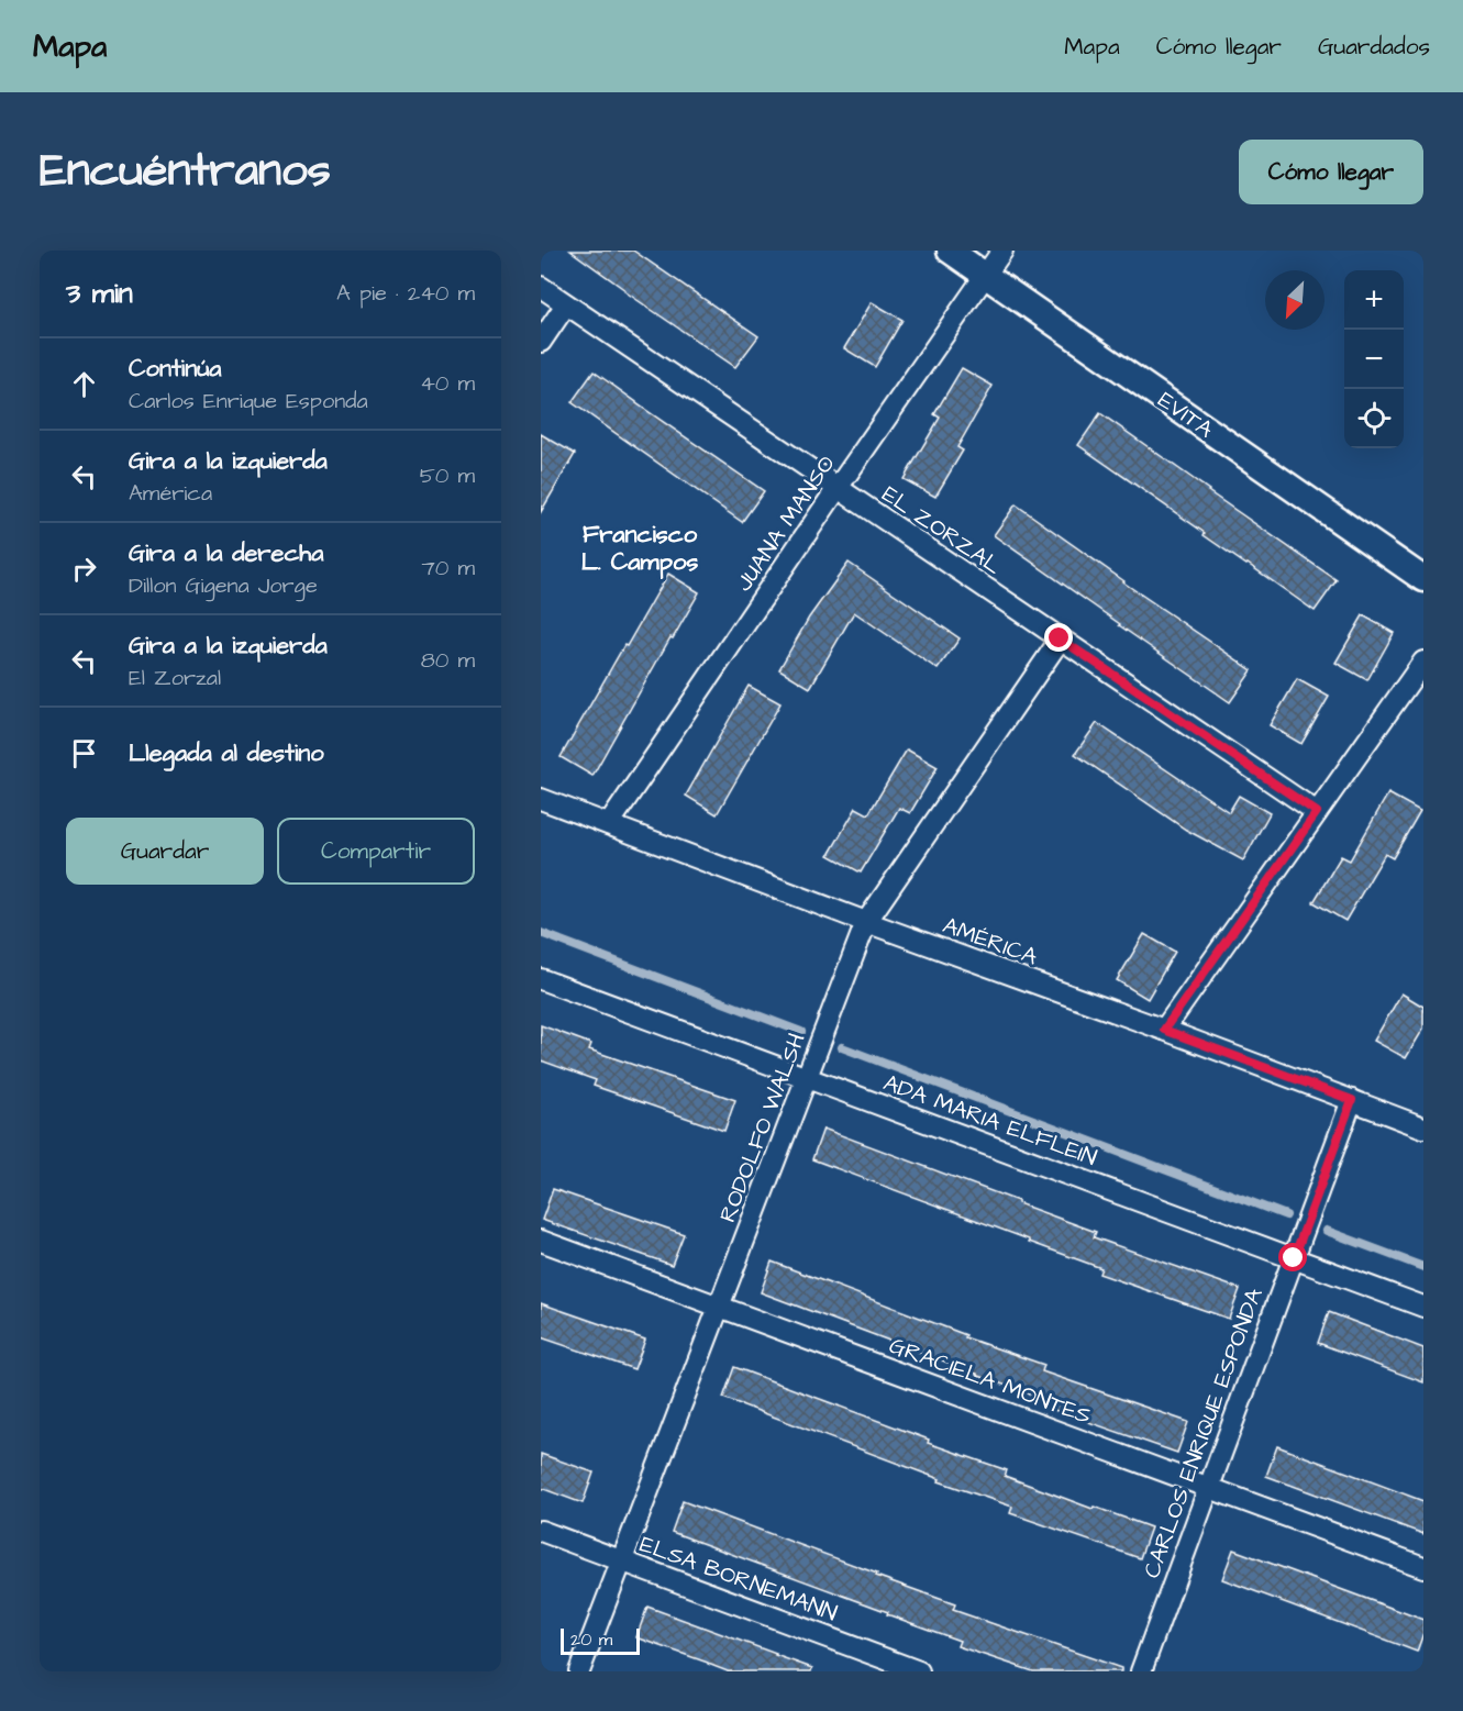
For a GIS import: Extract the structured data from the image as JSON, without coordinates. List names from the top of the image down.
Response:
{
  "streets": {
    "street": [
      "EVITA",
      "JUANA MANSO",
      "EL ZORZAL",
      "AMÉRICA",
      "ADA MARIA ELFLEIN",
      "RODOLFO WALSH",
      "GRACIELA MONTES",
      "CARLOS ENRIQUE ESPONDA",
      "ELSA BORNEMANN"
    ]
  },
  "crossings": [
    ["EVITA", "JUANA MANSO"],
    ["JUANA MANSO", "EL ZORZAL"],
    ["JUANA MANSO", "AMÉRICA"],
    ["EL ZORZAL", "RODOLFO WALSH"],
    ["AMÉRICA", "RODOLFO WALSH"],
    ["AMÉRICA", "CARLOS ENRIQUE ESPONDA"],
    ["ADA MARIA ELFLEIN", "RODOLFO WALSH"],
    ["ADA MARIA ELFLEIN", "CARLOS ENRIQUE ESPONDA"],
    ["RODOLFO WALSH", "GRACIELA MONTES"],
    ["RODOLFO WALSH", "ELSA BORNEMANN"],
    ["GRACIELA MONTES", "CARLOS ENRIQUE ESPONDA"]
  ],
  "districts": ["Francisco L. Campos"],
  "scale_bar": "20 m",
  "north": "bottom left",
  "page": {
    "header": "Mapa",
    "nav": ["Mapa", "Cómo llegar", "Guardados"],
    "title": "Encuéntranos",
    "buttons": [
      "Cómo llegar",
      ["Guardar", "Compartir"]
    ],
    "heading": ["3 min", "A pie · 240 m"],
    "map_buttons": ["+", "−"],
    "list": [
      ["Continúa", "Carlos Enrique Esponda", "40 m"],
      ["Gira a la izquierda", "América", "50 m"],
      ["Gira a la derecha", "Dillon Gigena Jorge", "70 m"],
      ["Gira a la izquierda", "El Zorzal", "80 m"],
      "Llegada al destino"
    ],
    "scale": "20 m"
  }
}
